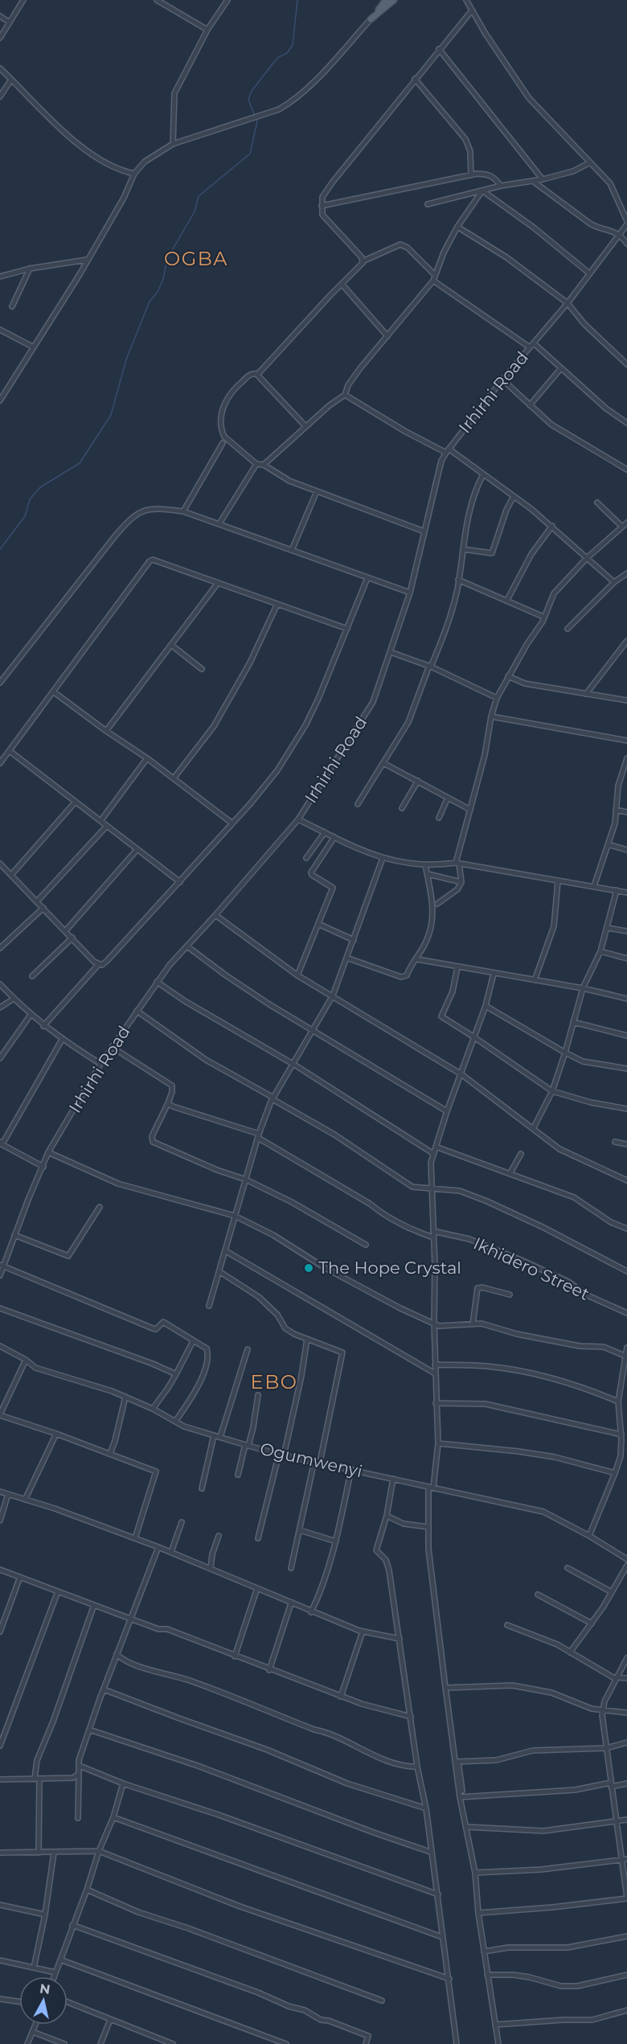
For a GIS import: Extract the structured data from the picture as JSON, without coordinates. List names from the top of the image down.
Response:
{
  "streets": {
    "street": ["Irhirhi Road", "Ikhidero Street", "Ogumwenyi"]
  },
  "districts": ["OGBA", "EBO"],
  "places": ["The Hope Crystal"],
  "north": "top"
}
